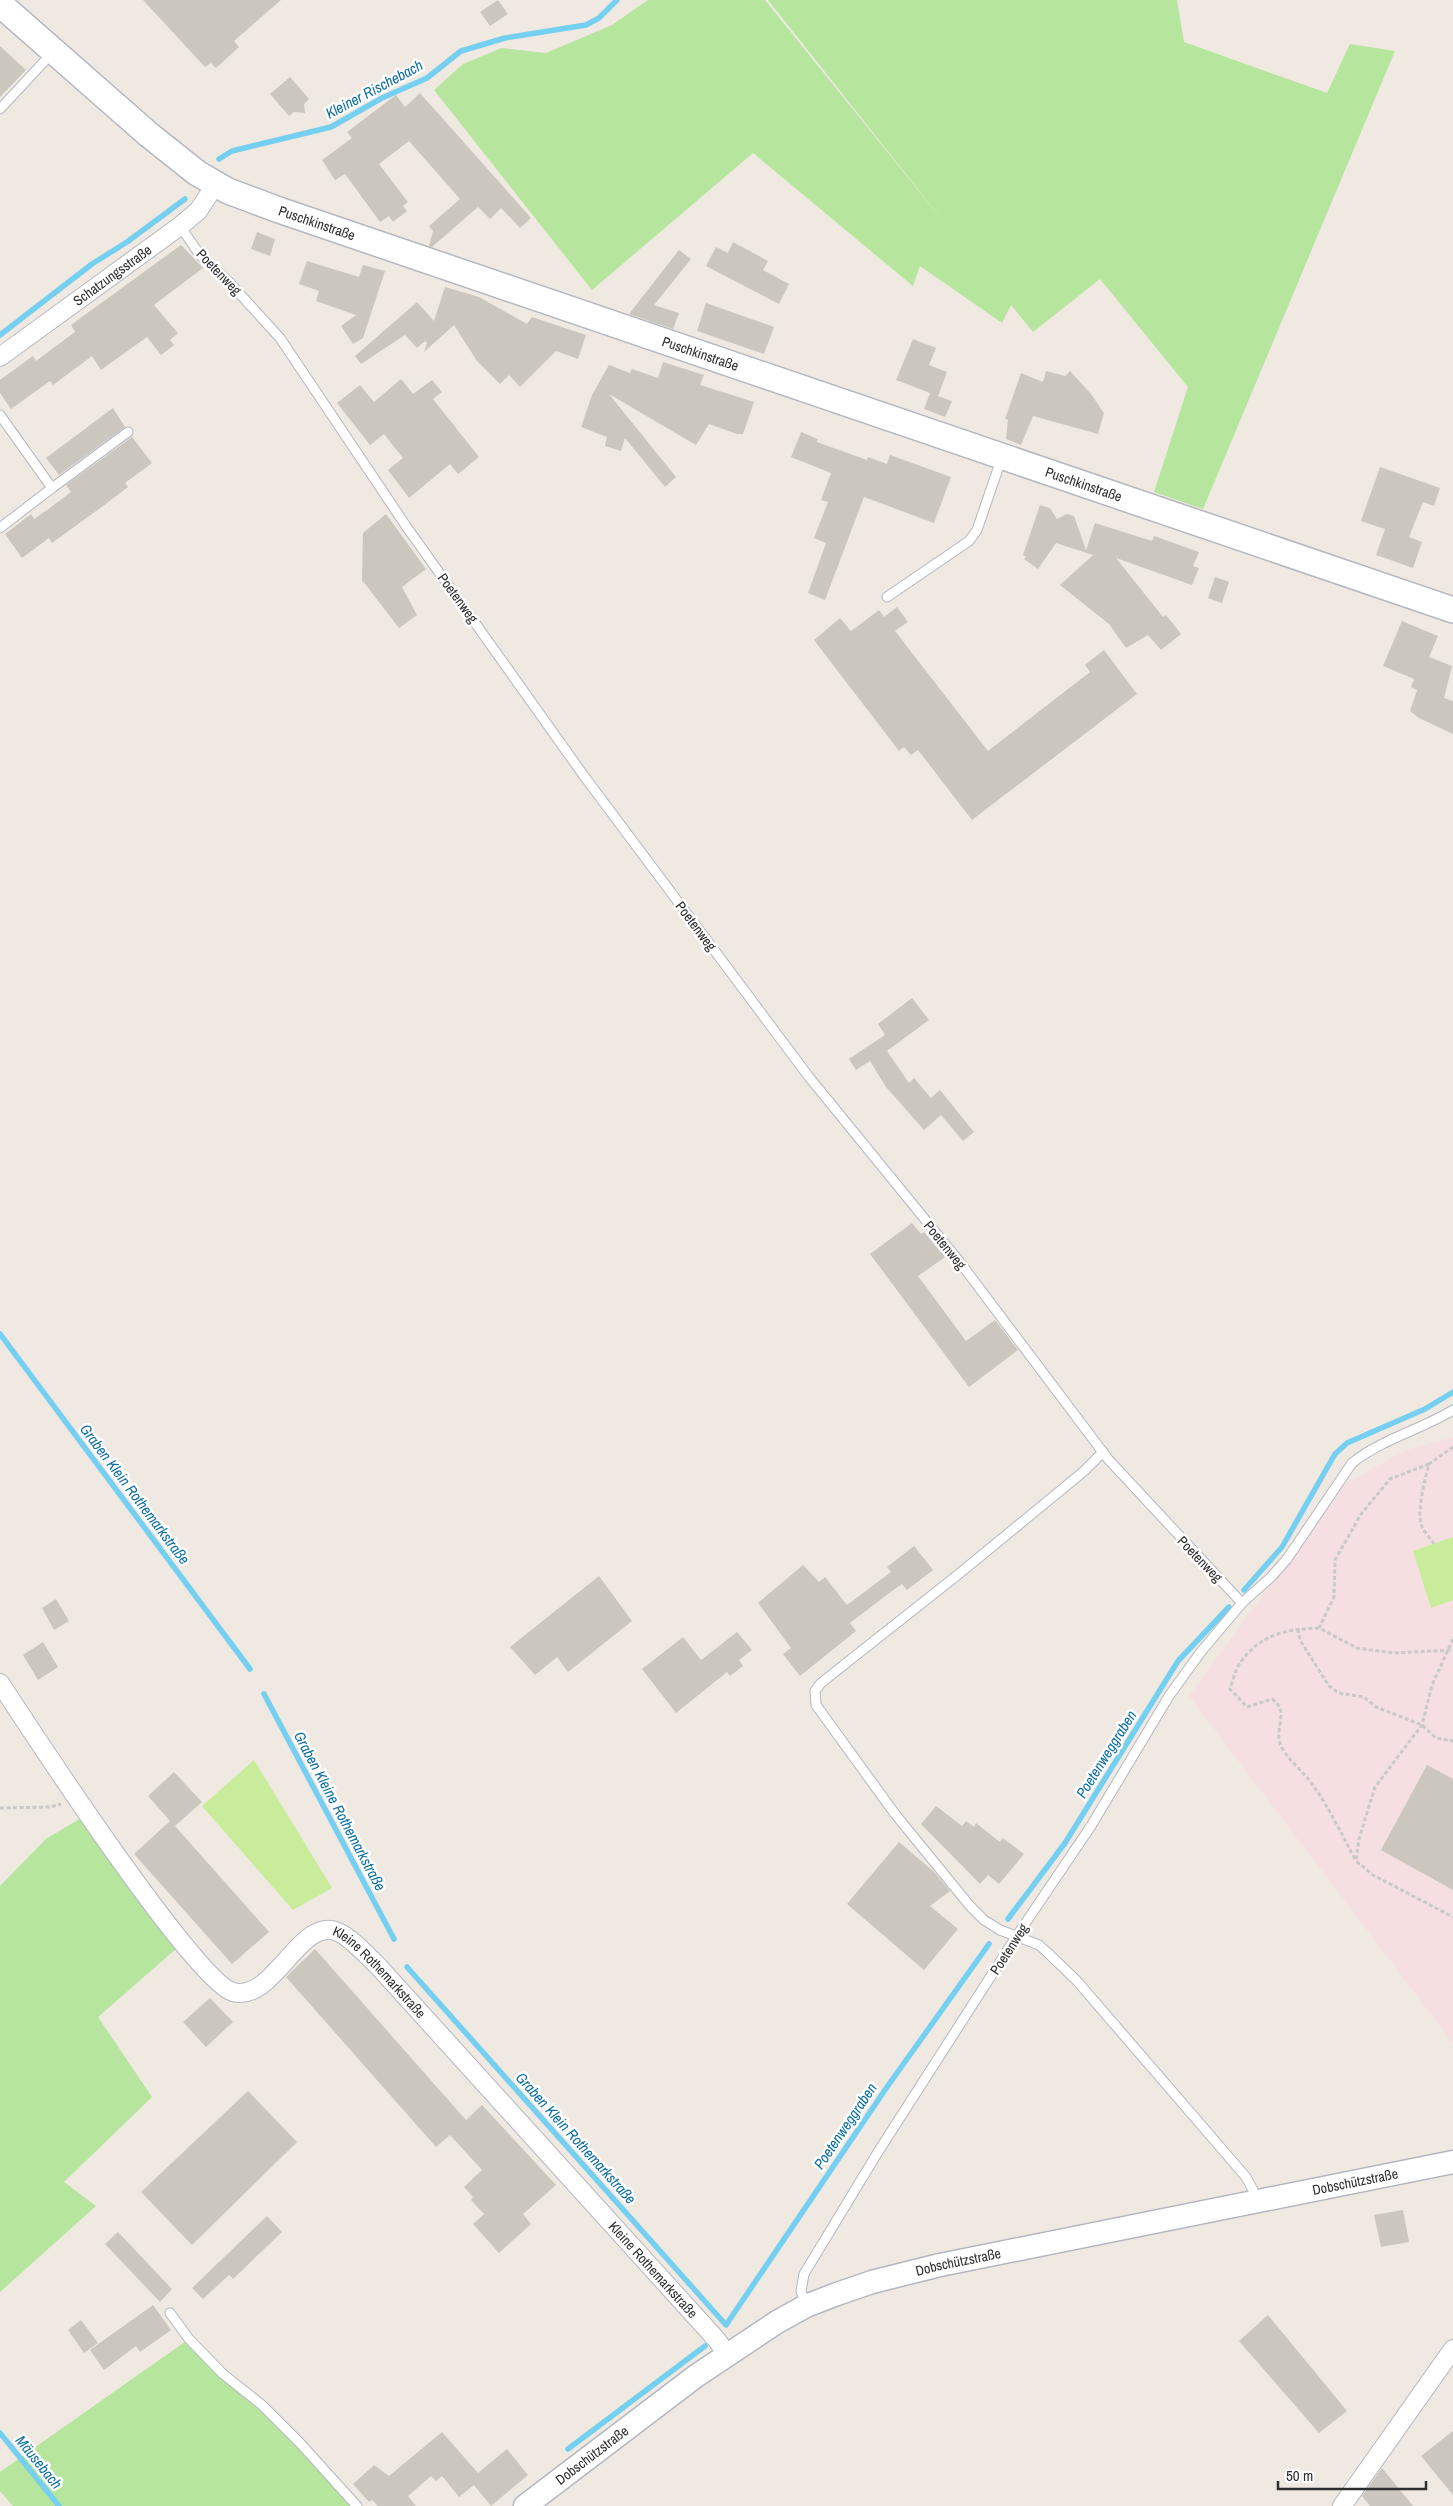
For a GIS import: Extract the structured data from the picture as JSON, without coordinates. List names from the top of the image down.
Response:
{
  "streets": {
    "main road": ["Puschkinstraße"],
    "street": ["Schatzungsstraße", "Kleine Rothemarkstraße", "Dobschützstraße"],
    "lane": ["Poetenweg"]
  },
  "crossings": [
    ["Puschkinstraße", "Schatzungsstraße"],
    ["Poetenweg", "Schatzungsstraße"],
    ["Poetenweg", "Dobschützstraße"],
    ["Kleine Rothemarkstraße", "Dobschützstraße"]
  ],
  "water": [
    "Kleiner Rischebach",
    "Graben Klein Rothemarkstraße",
    "Poetenweggraben",
    "Graben Kleine Rothemarkstraße",
    "Mäusebach"
  ],
  "scale_bar": "50 m"
}
